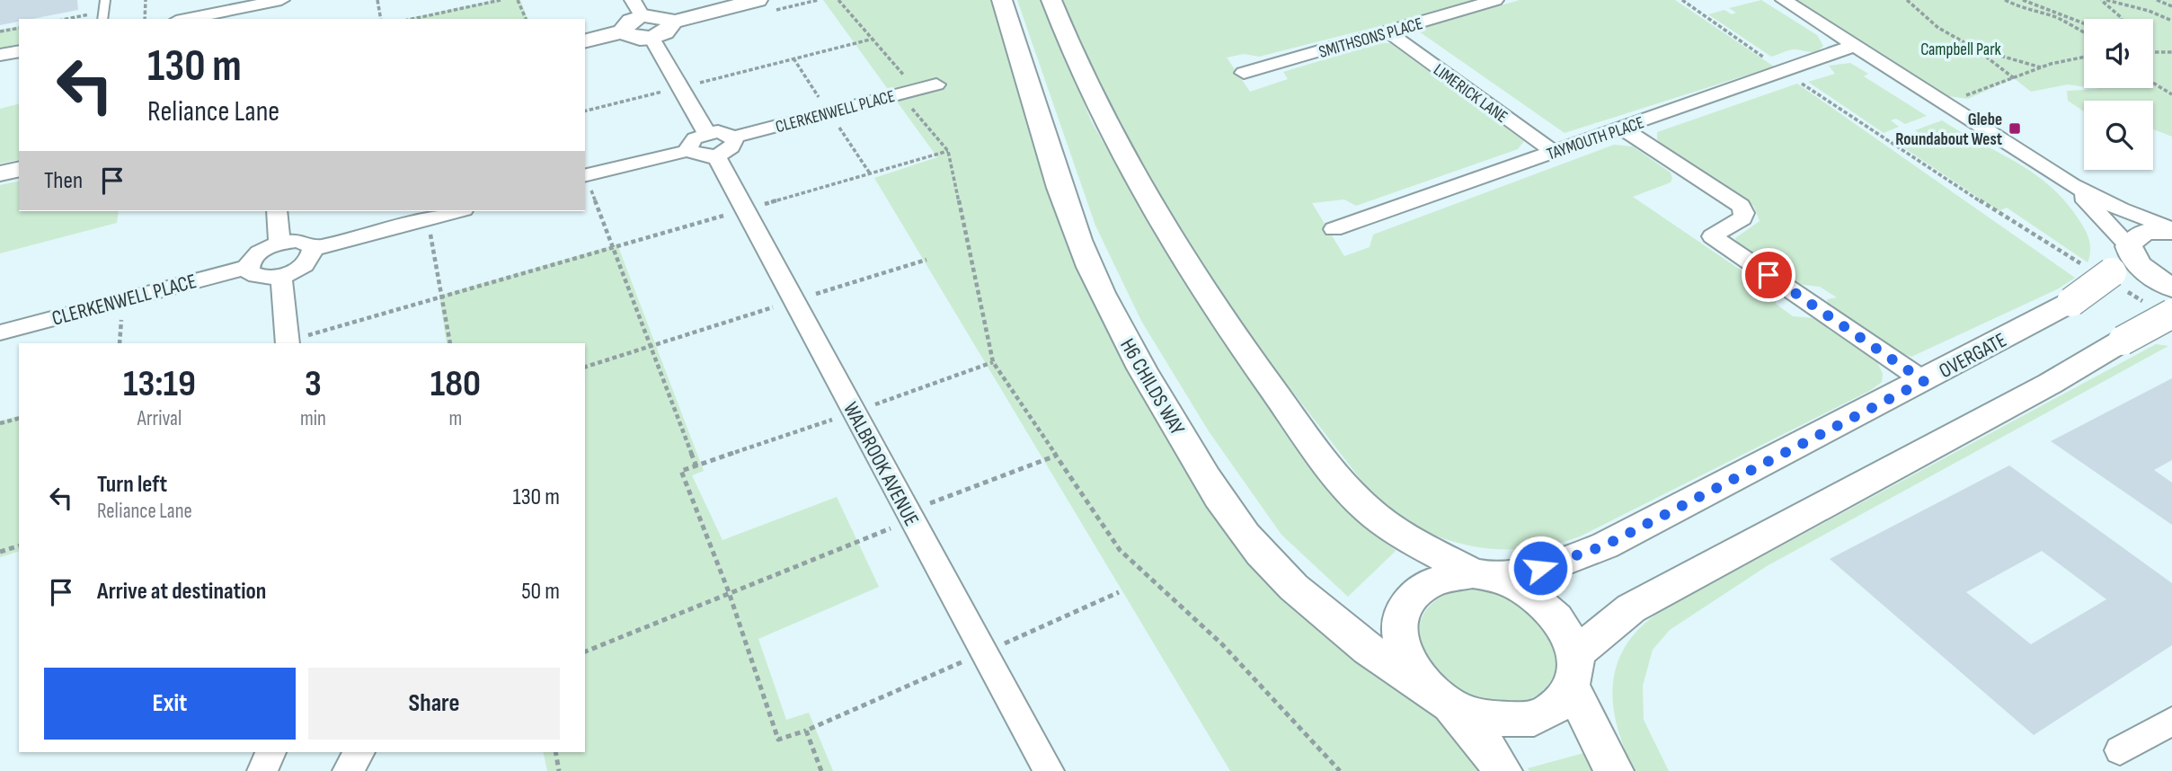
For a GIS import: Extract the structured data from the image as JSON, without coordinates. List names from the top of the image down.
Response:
{
  "streets": {
    "street": [
      "SMITHSONS PLACE",
      "LIMERICK LANE",
      "CLERKENWELL PLACE",
      "TAYMOUTH PLACE",
      "OVERGATE",
      "H6 CHILDS WAY",
      "WALBROOK AVENUE"
    ]
  },
  "crossings": [
    ["SMITHSONS PLACE", "LIMERICK LANE"],
    ["LIMERICK LANE", "TAYMOUTH PLACE"],
    ["CLERKENWELL PLACE", "WALBROOK AVENUE"],
    ["OVERGATE", "H6 CHILDS WAY"]
  ],
  "parks": ["Campbell Park"],
  "places": {
    "transit": ["Glebe Roundabout West"]
  },
  "page": {
    "turn": ["130 m", "Reliance Lane"],
    "then": "Then",
    "eta": [
      "13:19",
      "Arrival",
      "3",
      "min",
      "180",
      "m"
    ],
    "list": [
      {
        "name": "Turn left",
        "note": "Reliance Lane",
        "value": "130 m"
      },
      {
        "name": "Arrive at destination",
        "value": "50 m"
      }
    ],
    "buttons": ["Exit", "Share"]
  }
}
